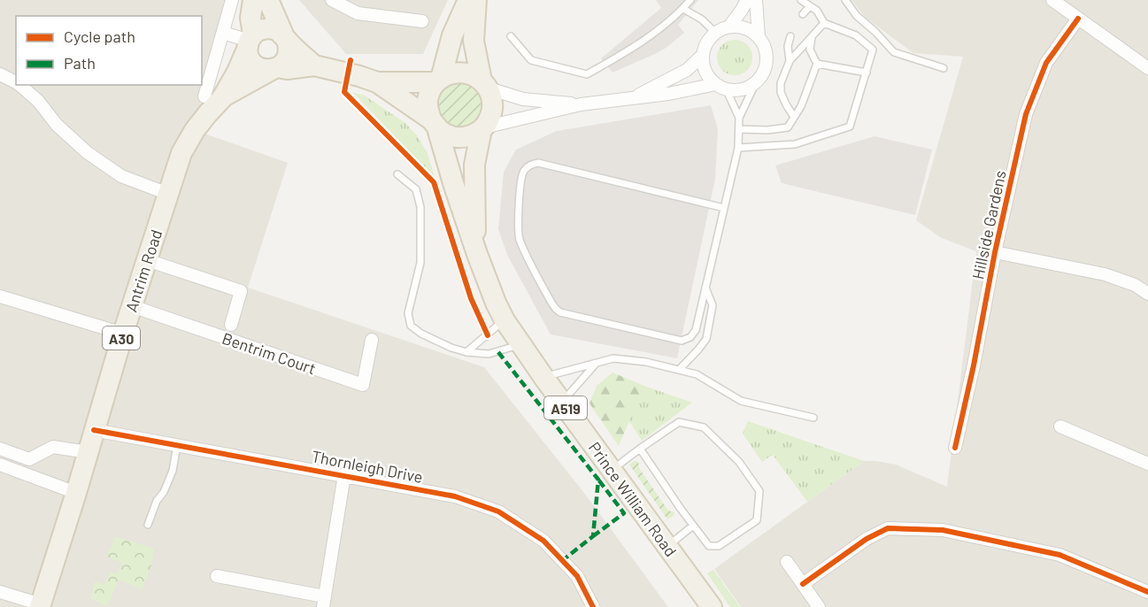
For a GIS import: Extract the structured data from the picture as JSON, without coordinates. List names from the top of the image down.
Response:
{
  "streets": {
    "main road": [
      "Antrim Road",
      "A30",
      "A519",
      "Prince William Road"
    ],
    "street": ["Hillside Gardens", "Bentrim Court", "Thornleigh Drive"]
  },
  "crossings": [
    ["Antrim Road", "A30"],
    ["Antrim Road", "Bentrim Court"],
    ["Antrim Road", "Thornleigh Drive"],
    ["A30", "A519"],
    ["A30", "Prince William Road"],
    ["A519", "Prince William Road"]
  ],
  "legend": ["Cycle path", "Path"]
}
